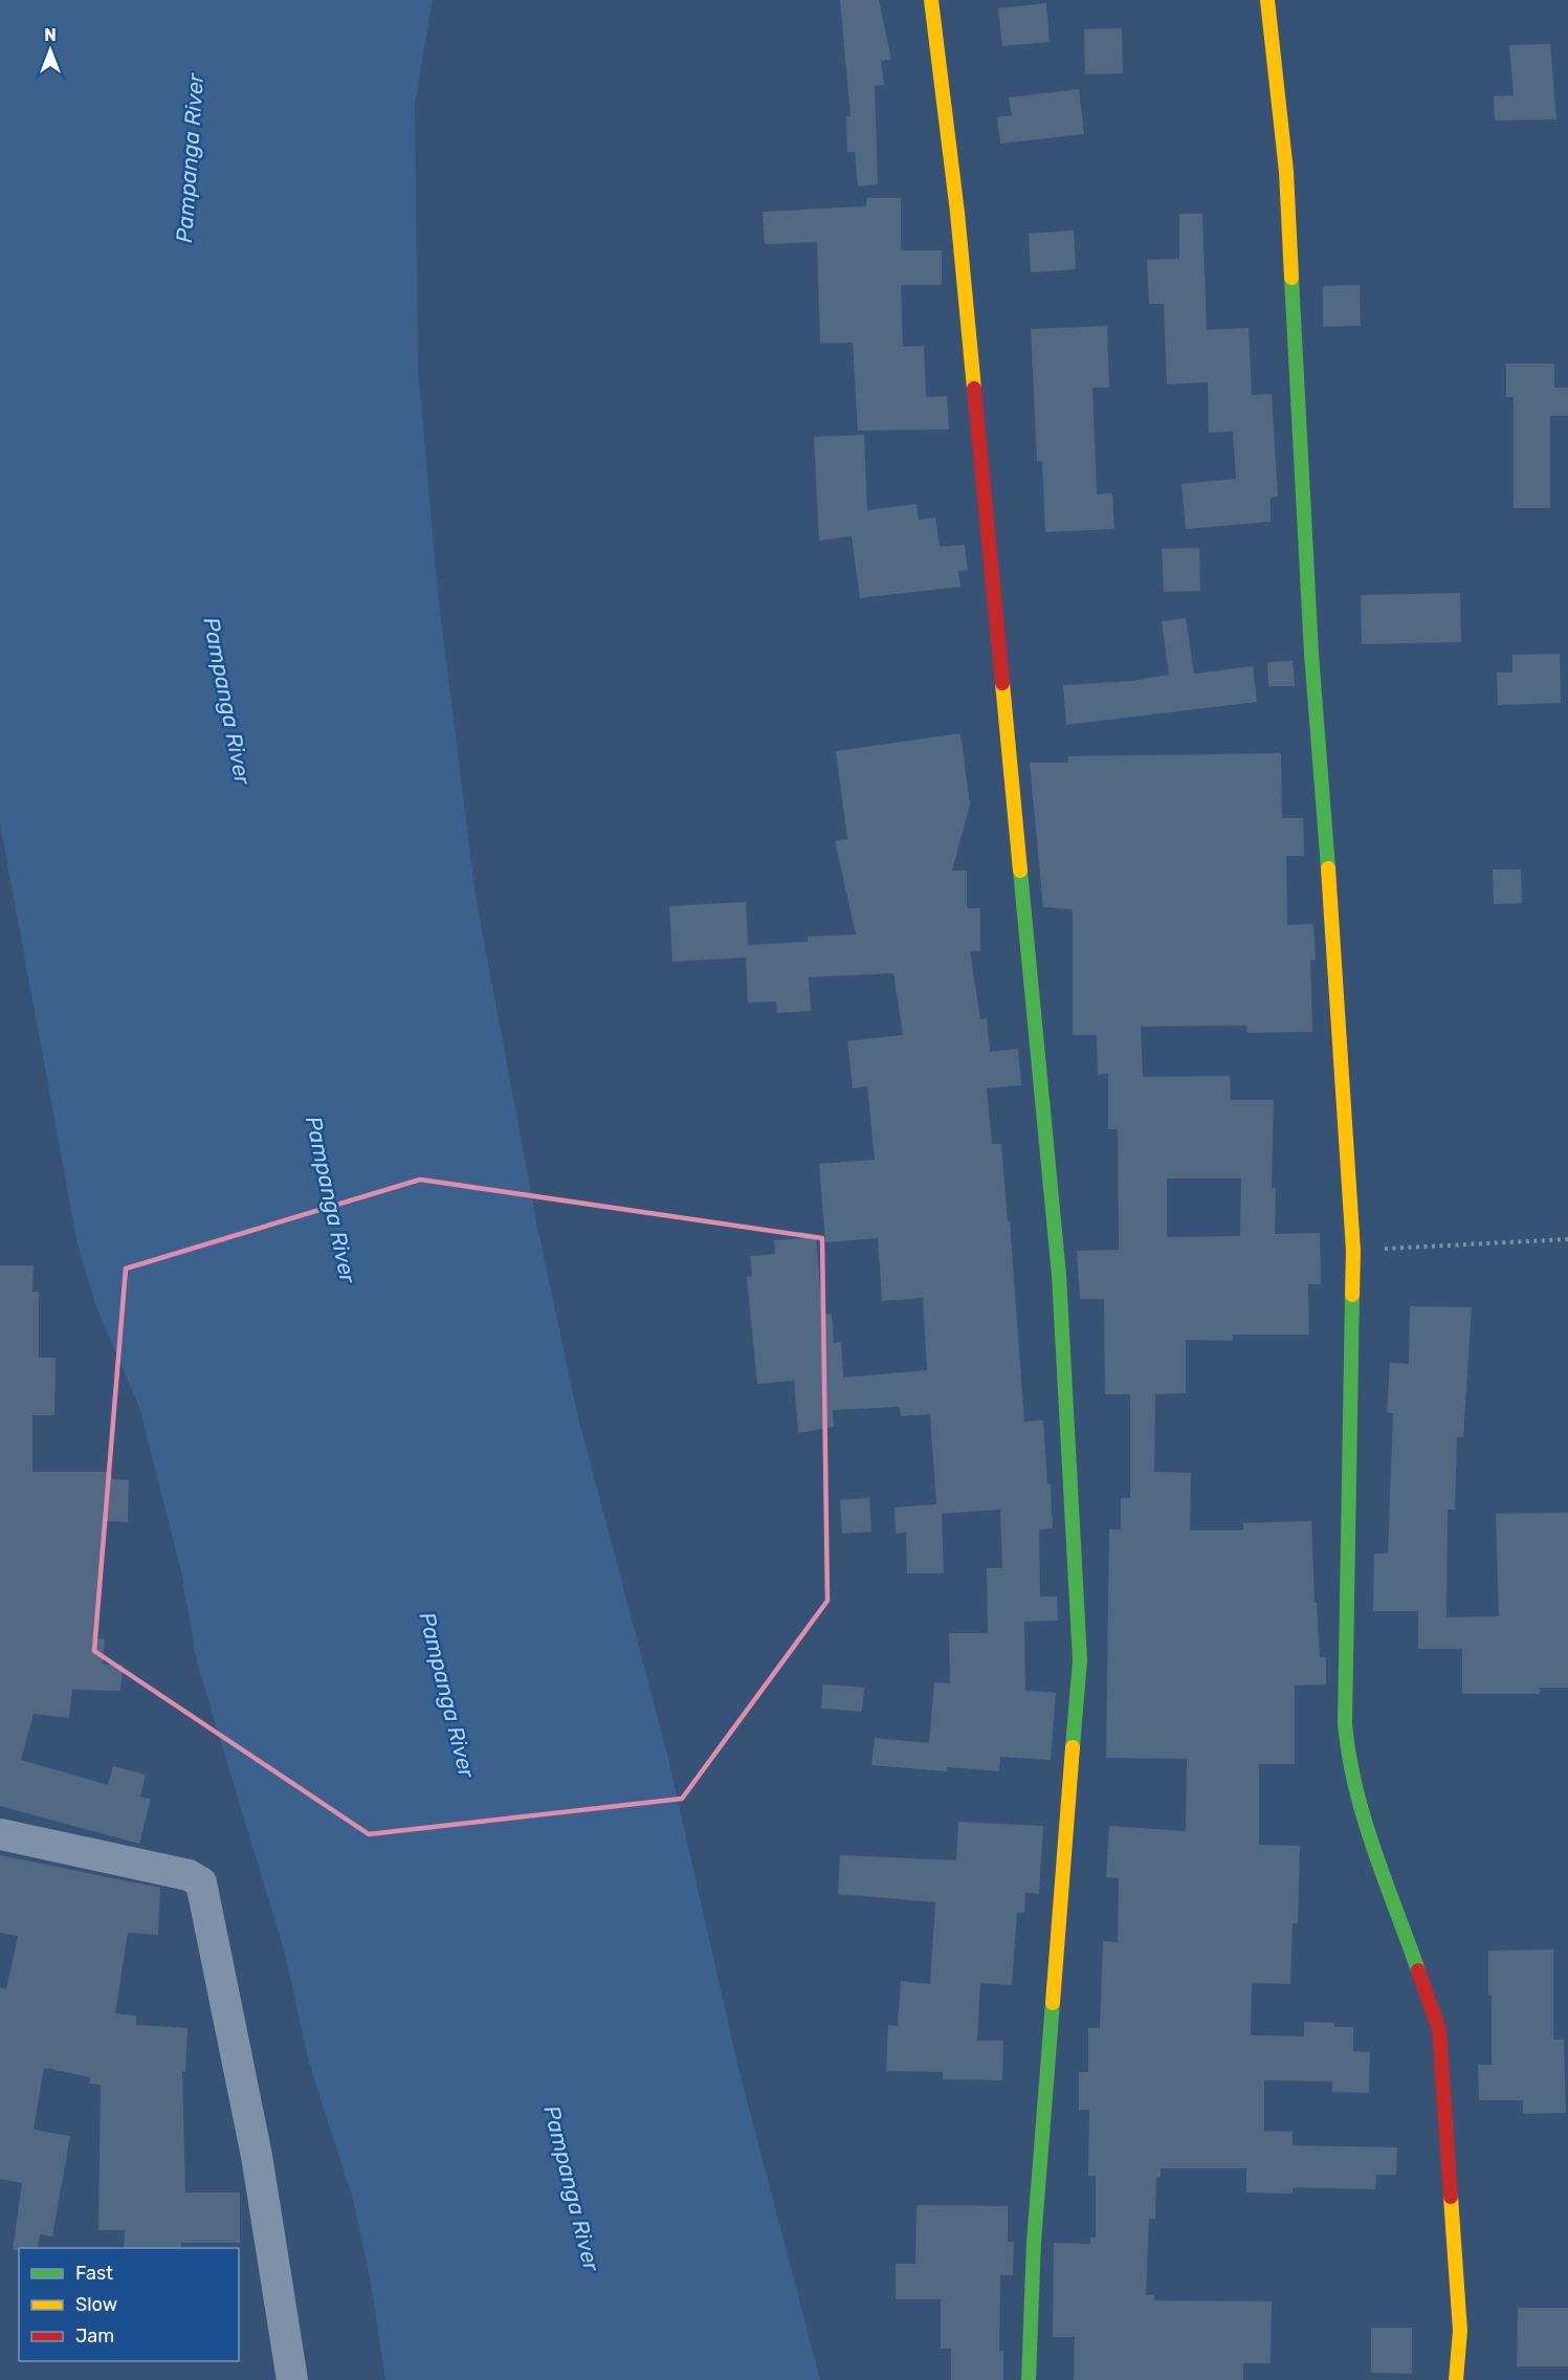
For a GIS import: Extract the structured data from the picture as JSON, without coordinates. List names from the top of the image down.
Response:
{
  "water": ["Pampanga River"],
  "legend": ["Fast", "Slow", "Jam"],
  "north": "top"
}
